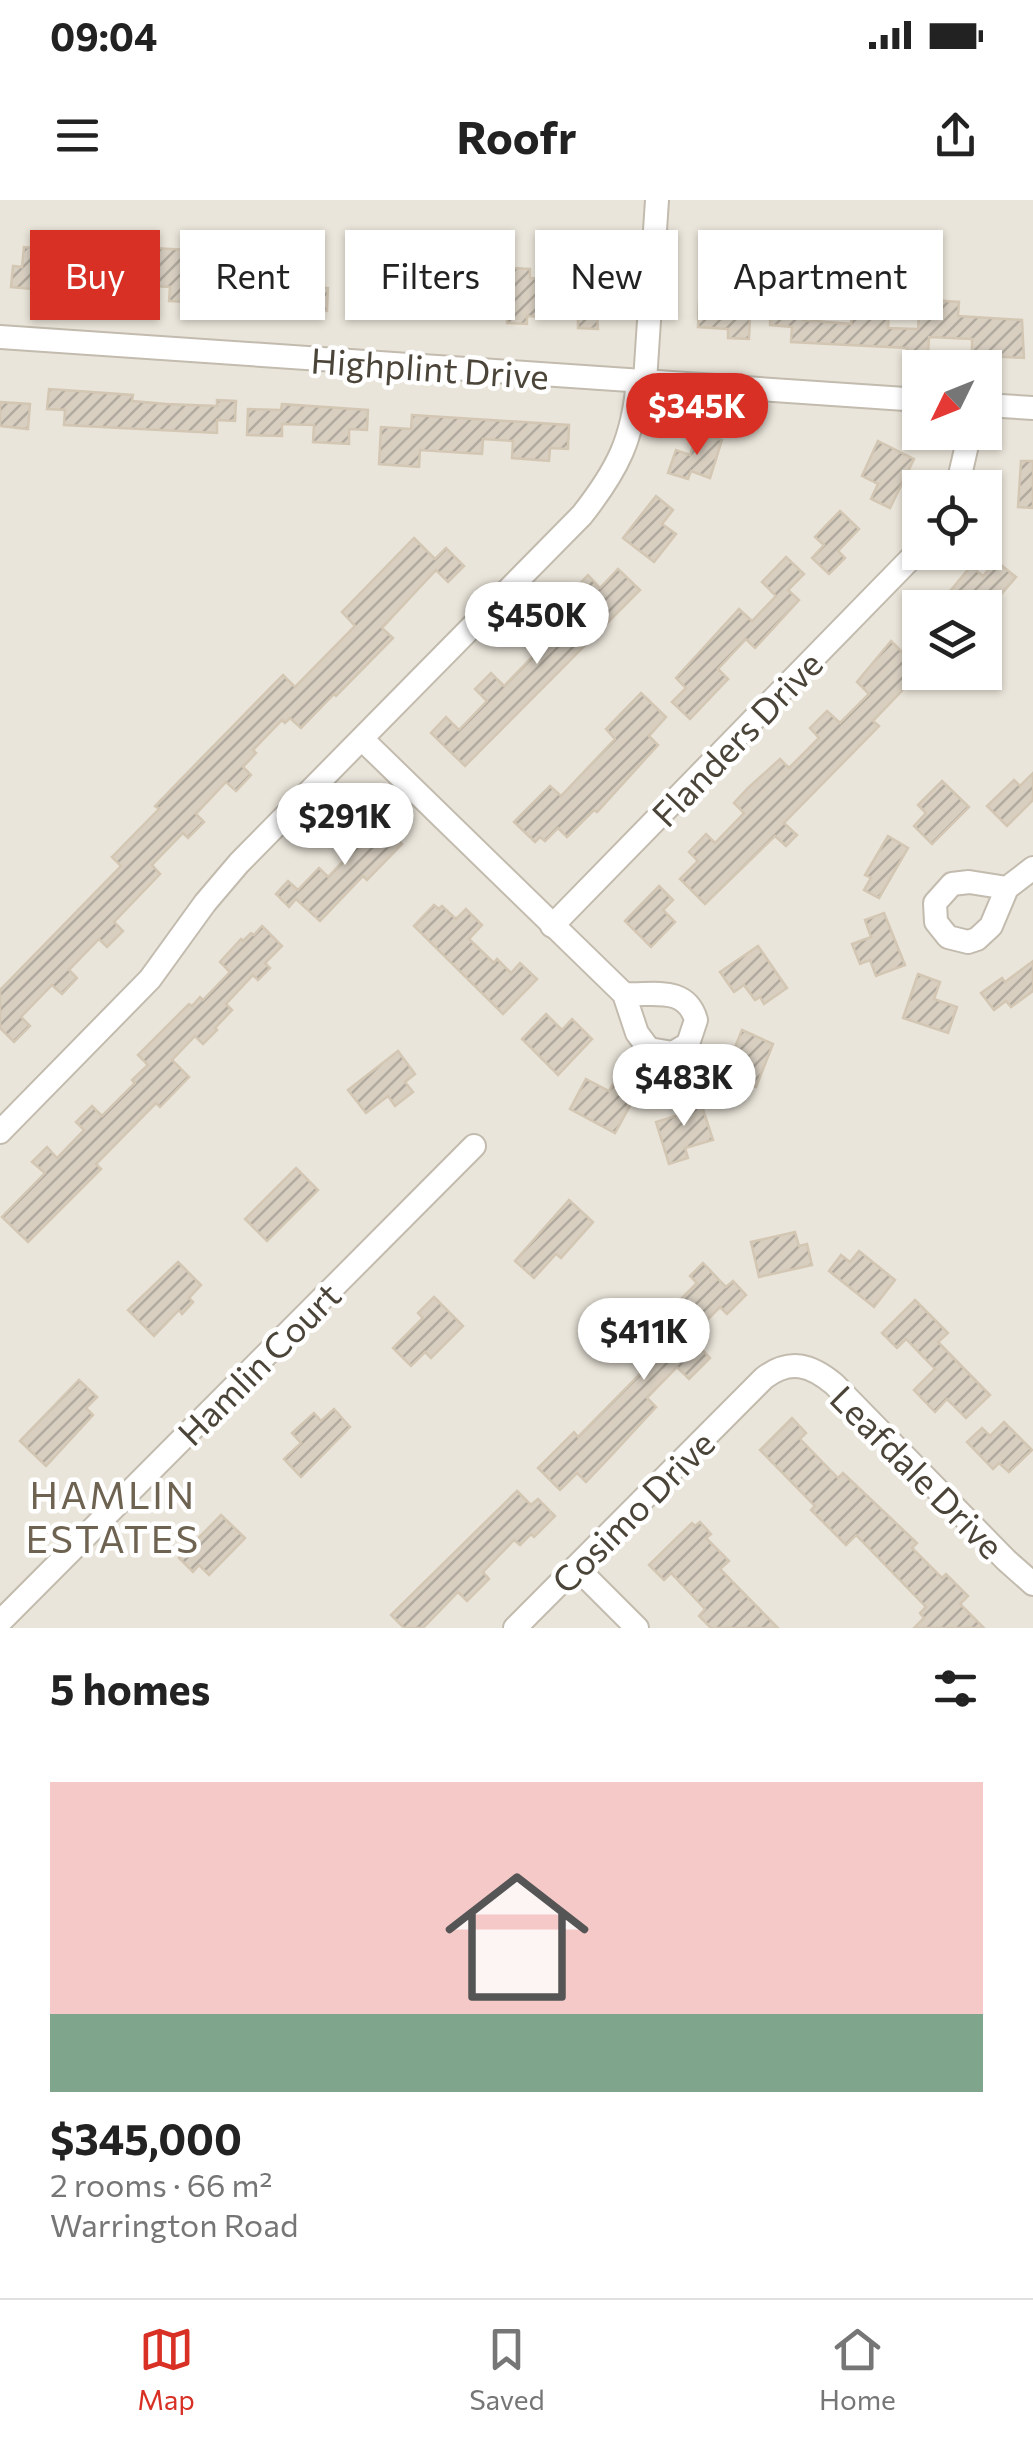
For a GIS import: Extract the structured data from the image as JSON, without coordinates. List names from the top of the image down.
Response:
{
  "streets": {
    "street": [
      "Highplint Drive",
      "Flanders Drive",
      "Hamlin Court",
      "Leafdale Drive",
      "Cosimo Drive"
    ]
  },
  "crossings": [
    ["Leafdale Drive", "Cosimo Drive"]
  ],
  "districts": ["HAMLIN ESTATES"],
  "north": "bottom left",
  "page": {
    "status": "09:04",
    "header": "Roofr",
    "chip": [
      "Buy",
      "Rent",
      "Filters",
      "New",
      "Apartment"
    ],
    "price": [
      "$345K",
      "$450K",
      "$291K",
      "$483K",
      "$411K"
    ],
    "heading": "5 homes",
    "list": [
      {
        "name": "$345,000",
        "note": "2 rooms · 66 m² · Warrington Road"
      }
    ],
    "tabs": ["Map", "Saved", "Home"]
  }
}
